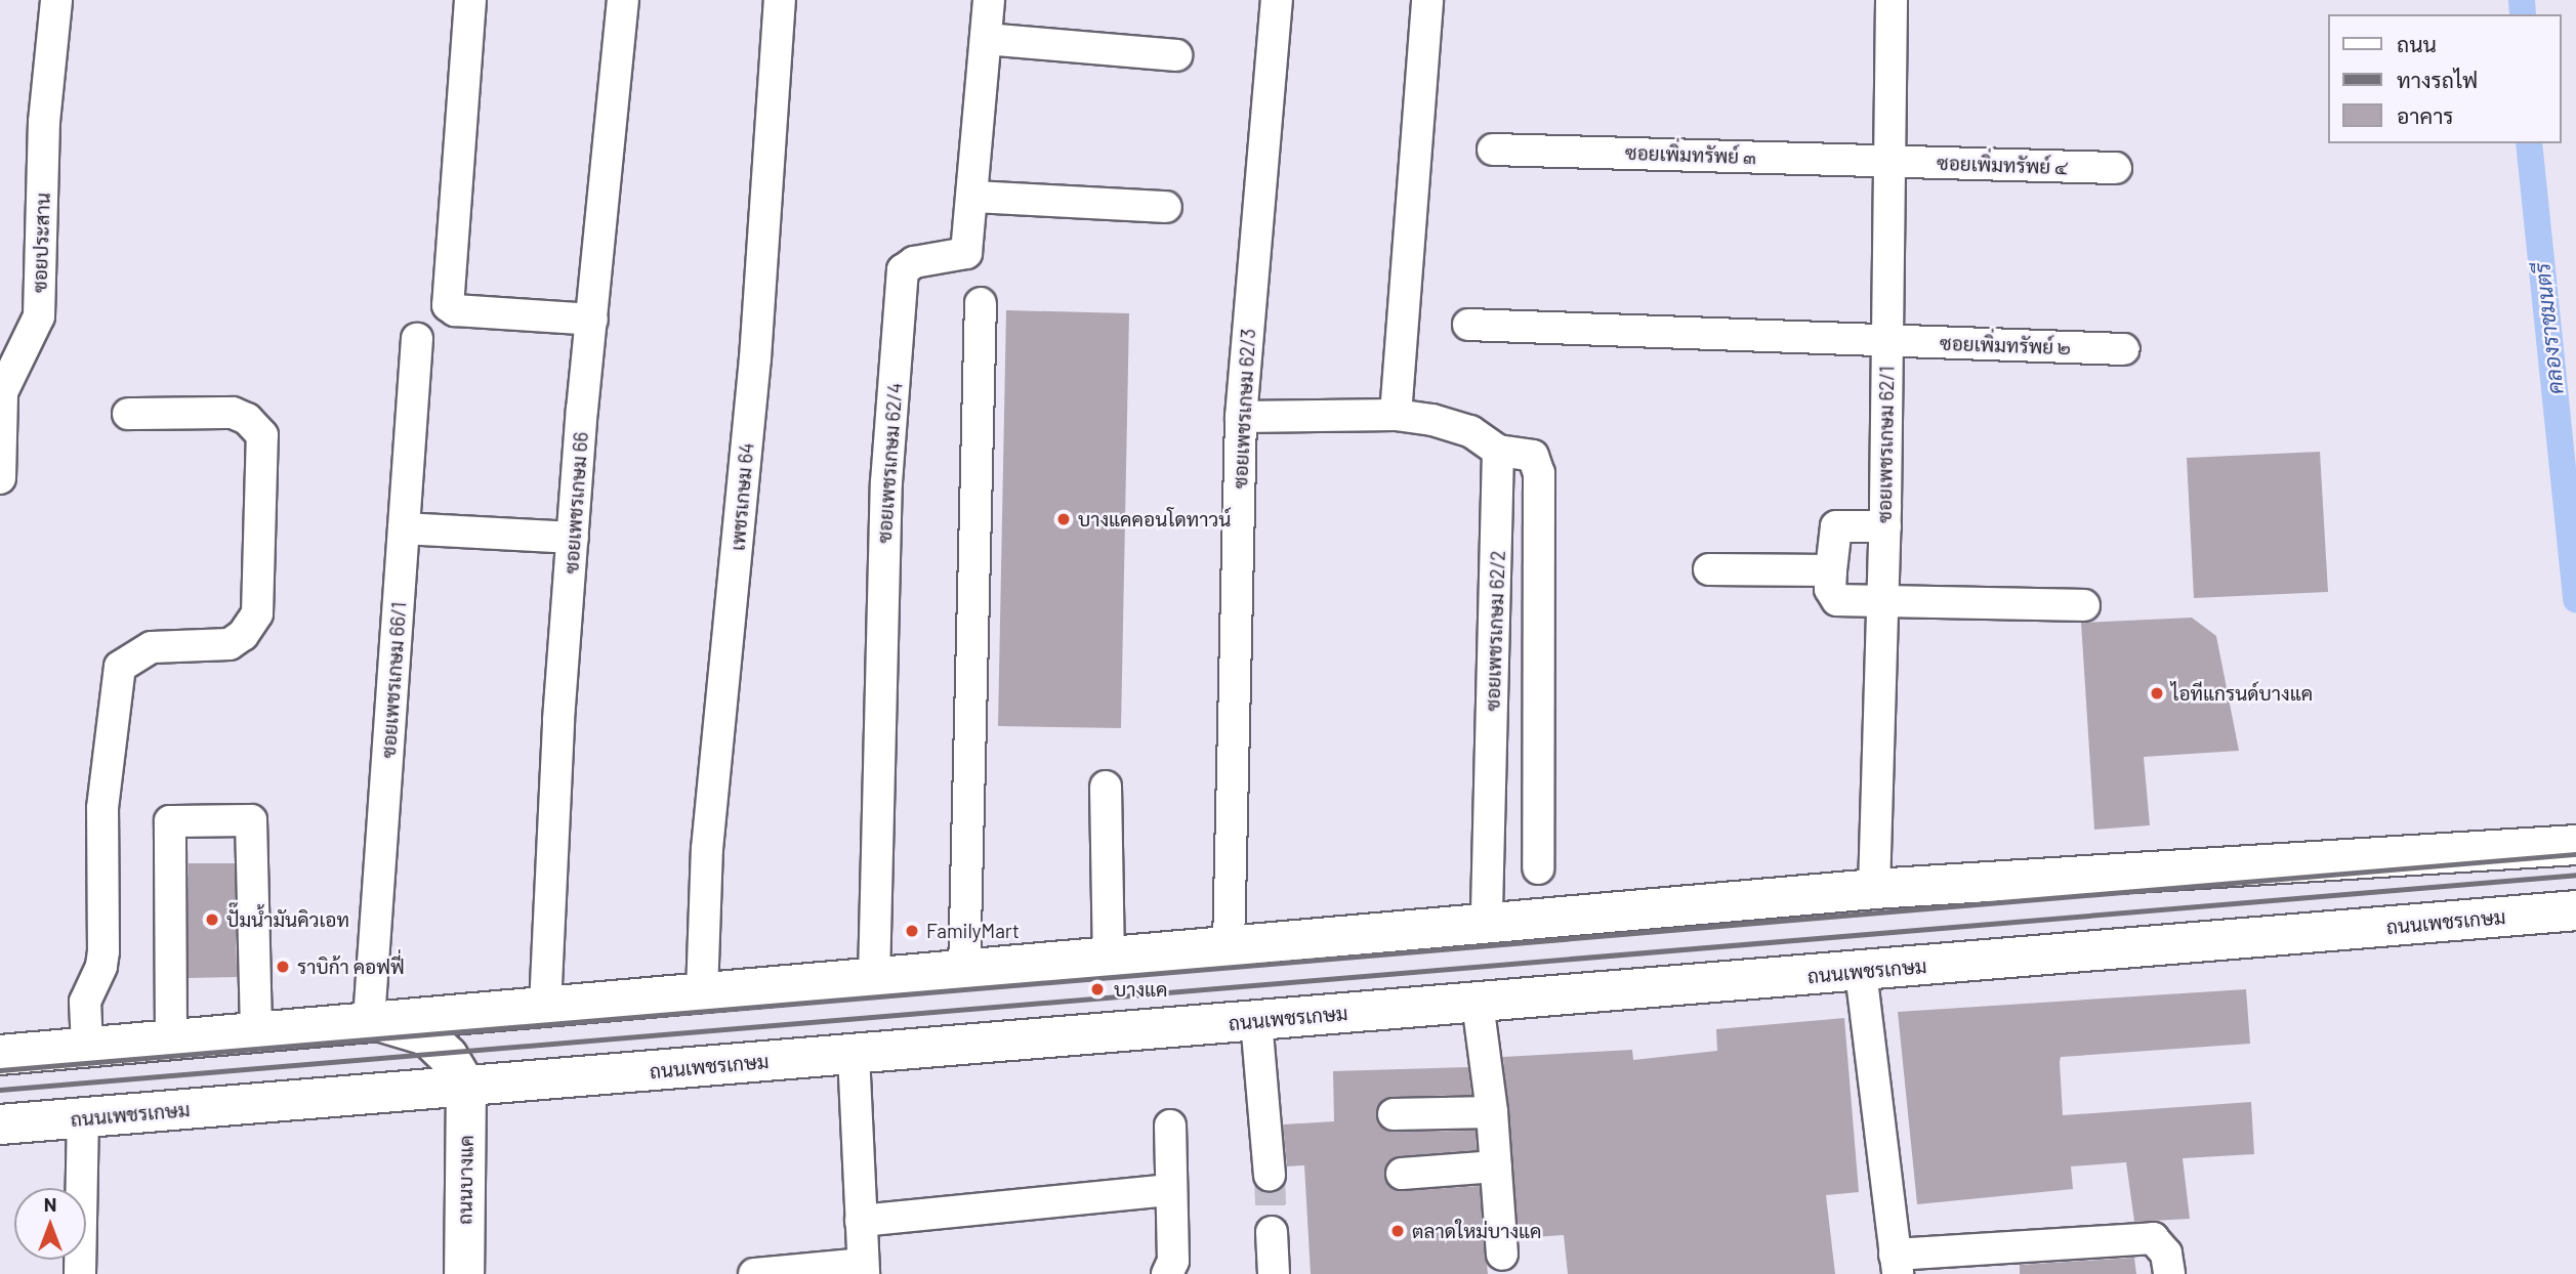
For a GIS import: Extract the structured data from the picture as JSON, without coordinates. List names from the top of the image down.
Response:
{
  "streets": {
    "main road": ["ถนนเพชรเกษม", "ถนนบางแค"],
    "street": [
      "ซอยเพิ่มทรัพย์ ๓",
      "ซอยเพิ่มทรัพย์ ๔",
      "ซอยประสาน",
      "ซอยเพิ่มทรัพย์ ๒",
      "ซอยเพชรเกษม 62/3",
      "ซอยเพชรเกษม 62/1",
      "ซอยเพชรเกษม 62/4",
      "เพชรเกษม 64",
      "ซอยเพชรเกษม 66",
      "ซอยเพชรเกษม 62/2",
      "ซอยเพชรเกษม 66/1"
    ]
  },
  "crossings": [
    ["ซอยเพิ่มทรัพย์ ๓", "ซอยเพิ่มทรัพย์ ๔"],
    ["ซอยเพิ่มทรัพย์ ๓", "ซอยเพชรเกษม 62/1"],
    ["ซอยเพิ่มทรัพย์ ๔", "ซอยเพชรเกษม 62/1"],
    ["ซอยเพิ่มทรัพย์ ๒", "ซอยเพชรเกษม 62/1"],
    ["ถนนเพชรเกษม", "ถนนบางแค"]
  ],
  "water": ["คลองราชมนตรี"],
  "places": [
    "บางแคคอนโดทาวน์",
    "ไอทีแกรนด์บางแค",
    "ปั๊มน้ำมันคิวเอท",
    "FamilyMart",
    "ราบิก้า คอฟฟี่",
    "บางแค",
    "ตลาดใหม่บางแค"
  ],
  "legend": ["ถนน", "ทางรถไฟ", "อาคาร"],
  "north": "top"
}
